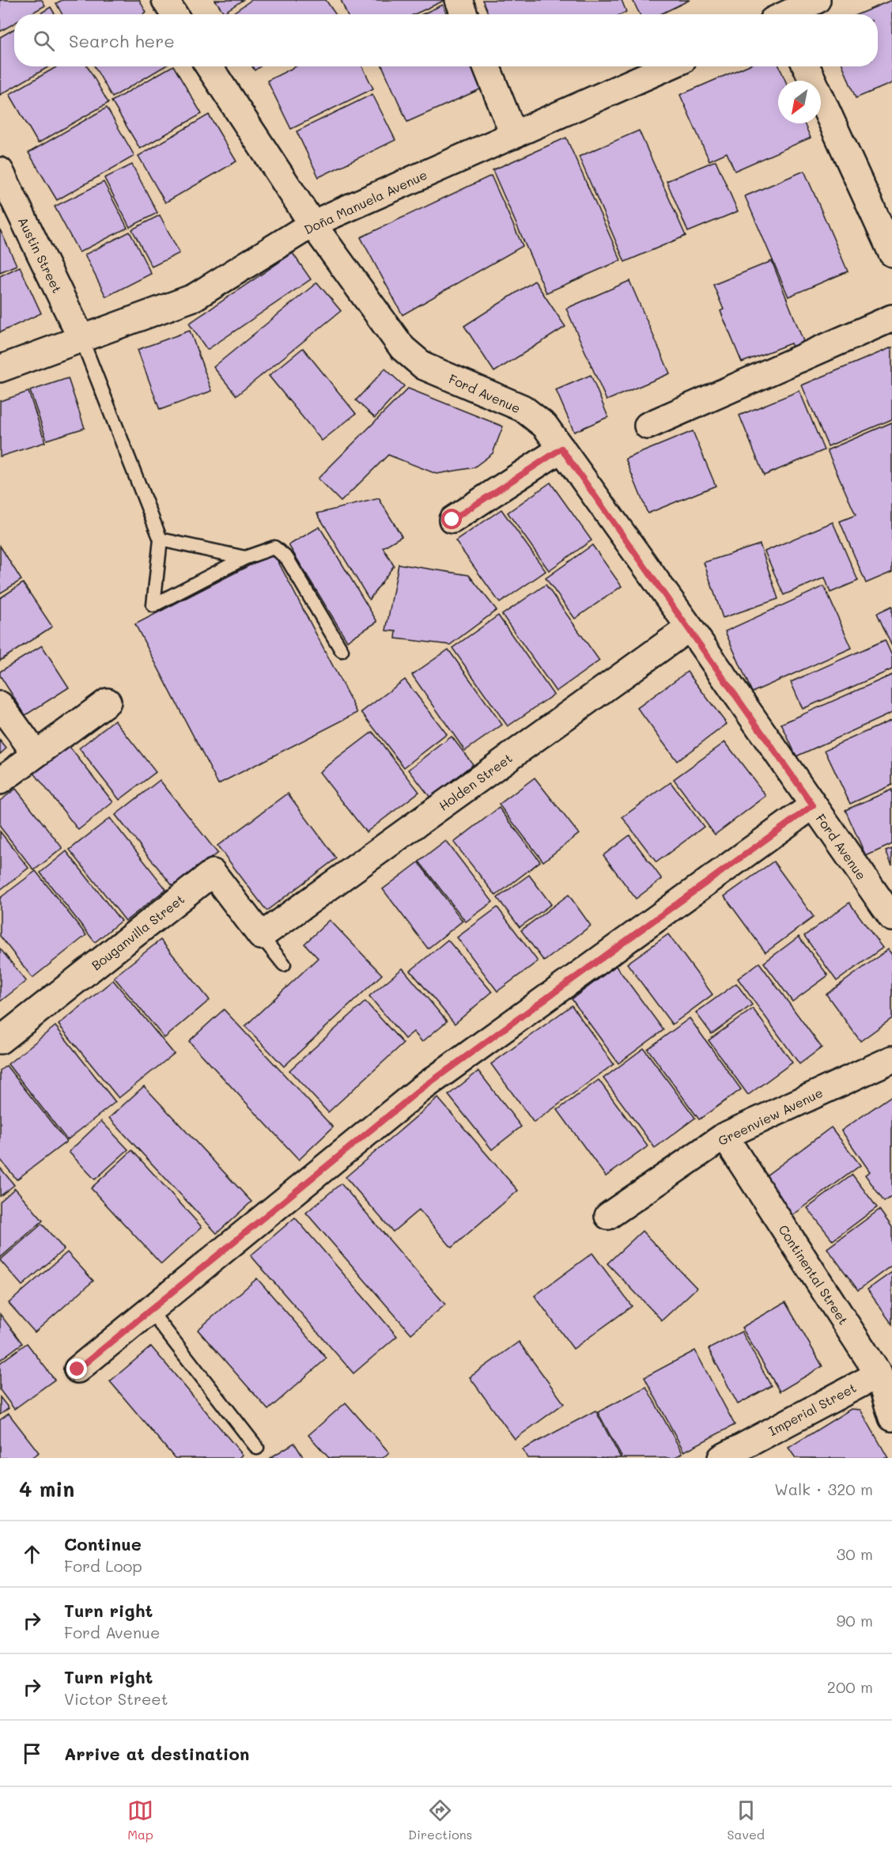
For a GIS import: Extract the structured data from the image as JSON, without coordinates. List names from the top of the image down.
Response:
{
  "streets": {
    "street": [
      "Doña Manuela Avenue",
      "Austin Street",
      "Ford Avenue",
      "Holden Street",
      "Bouganvilla Street",
      "Greenview Avenue",
      "Continental Street",
      "Imperial Street"
    ]
  },
  "crossings": [
    ["Doña Manuela Avenue", "Austin Street"],
    ["Doña Manuela Avenue", "Ford Avenue"],
    ["Ford Avenue", "Holden Street"],
    ["Holden Street", "Bouganvilla Street"],
    ["Greenview Avenue", "Continental Street"],
    ["Continental Street", "Imperial Street"]
  ],
  "north": "bottom left",
  "page": {
    "search": "Search here",
    "heading": ["4 min", "Walk · 320 m"],
    "list": [
      ["Continue", "Ford Loop", "30 m"],
      ["Turn right", "Ford Avenue", "90 m"],
      ["Turn right", "Victor Street", "200 m"],
      "Arrive at destination"
    ],
    "nav": ["Map", "Directions", "Saved"]
  }
}
